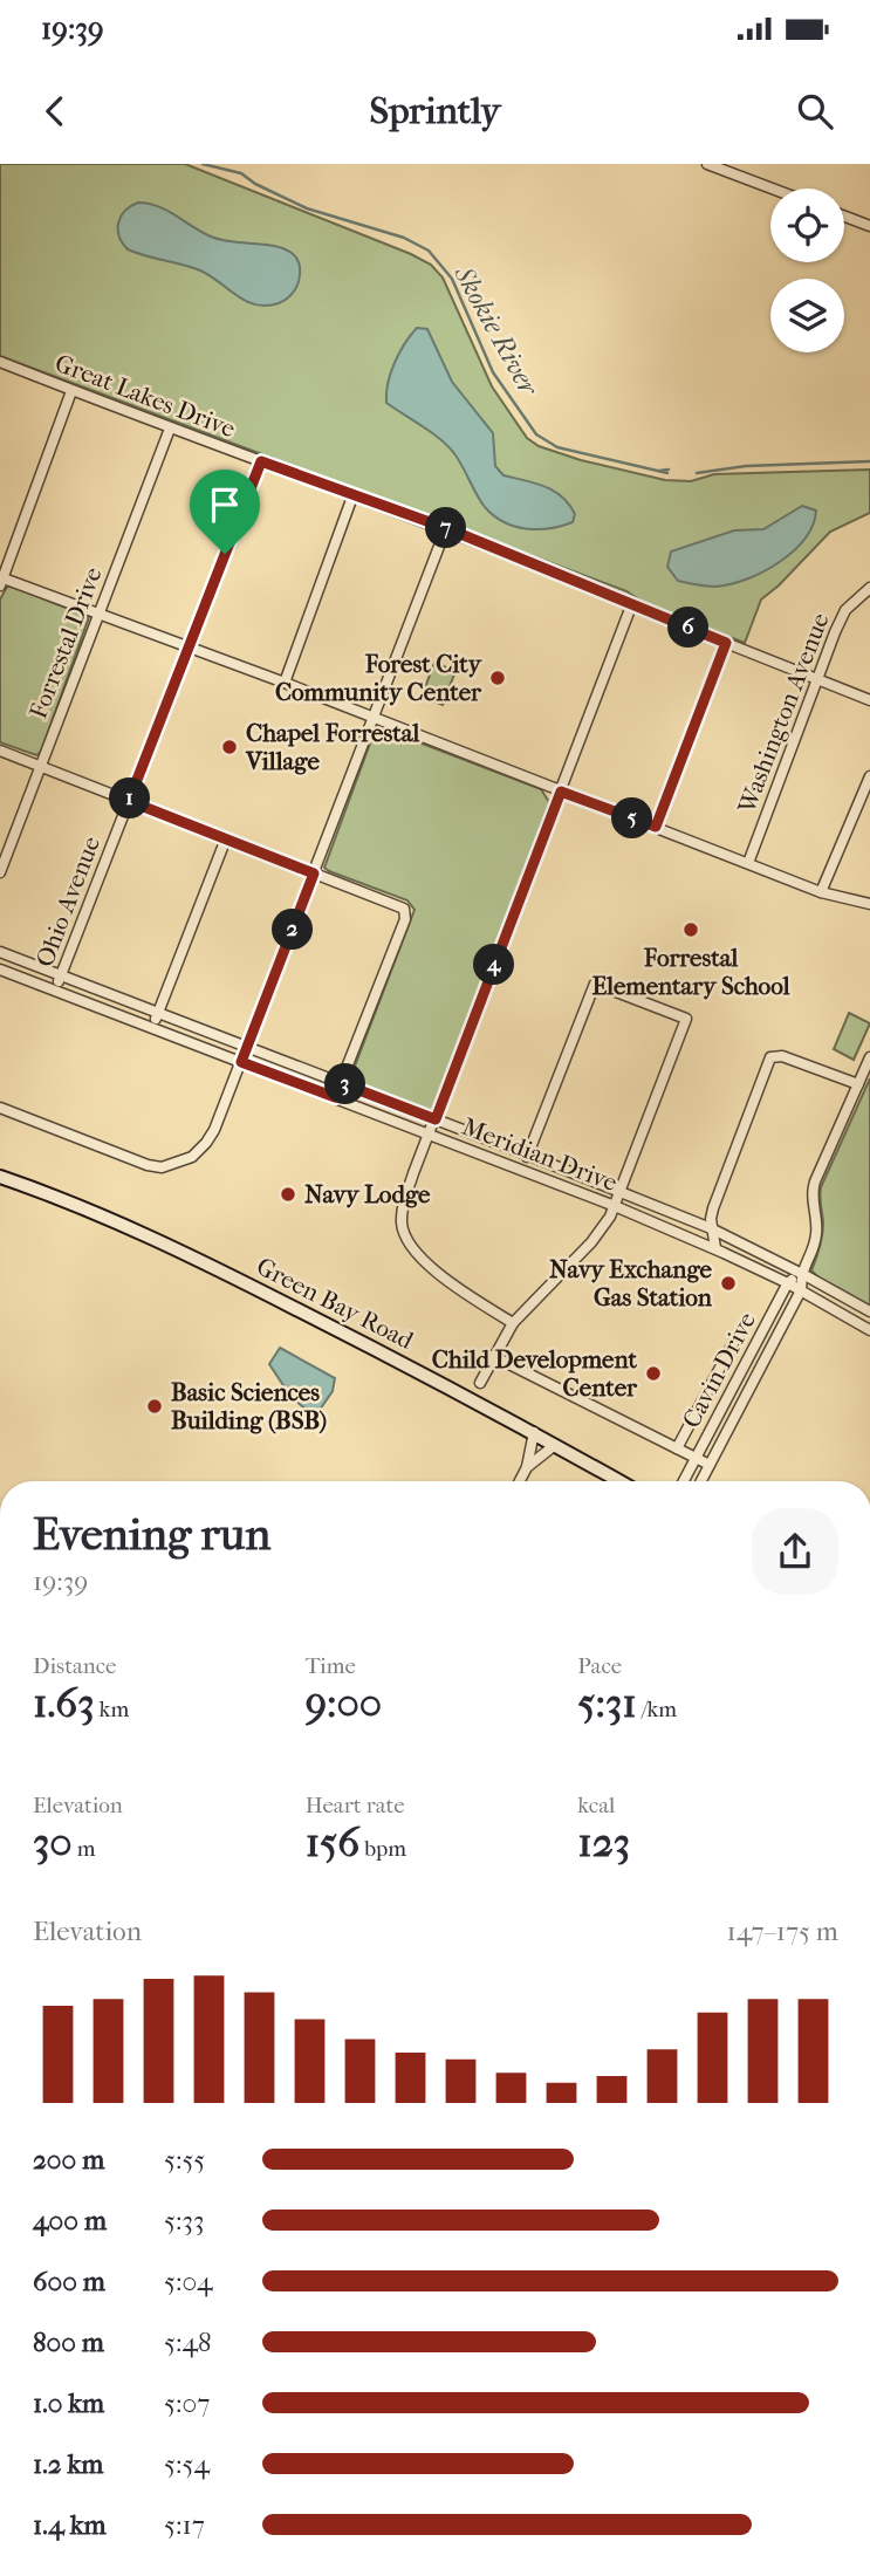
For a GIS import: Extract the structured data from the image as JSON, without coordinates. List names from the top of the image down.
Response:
{
  "streets": {
    "main road": ["Green Bay Road"],
    "street": [
      "Great Lakes Drive",
      "Forrestal Drive",
      "Washington Avenue",
      "Ohio Avenue",
      "Meridian Drive",
      "Cavin Drive"
    ]
  },
  "crossings": [
    ["Great Lakes Drive", "Forrestal Drive"],
    ["Great Lakes Drive", "Washington Avenue"],
    ["Great Lakes Drive", "Ohio Avenue"],
    ["Ohio Avenue", "Meridian Drive"],
    ["Meridian Drive", "Cavin Drive"]
  ],
  "water": ["Skokie River"],
  "places": [
    "Forest City Community Center",
    "Chapel Forrestal Village",
    "Forrestal Elementary School",
    "Navy Lodge",
    "Navy Exchange Gas Station",
    "Child Development Center",
    "Basic Sciences Building (BSB)"
  ],
  "page": {
    "status": "19:39",
    "header": "Sprintly",
    "pins": [
      "7",
      "6",
      "1",
      "5",
      "2",
      "4",
      "3"
    ],
    "heading": ["Evening run", "19:39"],
    "stats": [
      ["Distance", "1.63 km"],
      ["Time", "9:00"],
      ["Pace", "5:31 /km"],
      ["Elevation", "30 m"],
      ["Heart rate", "156 bpm"],
      ["kcal", "123"]
    ],
    "chart": ["Elevation", "147–175 m"],
    "list": [
      {
        "name": "200 m",
        "note": "5:55"
      },
      {
        "name": "400 m",
        "note": "5:33"
      },
      {
        "name": "600 m",
        "note": "5:04"
      },
      {
        "name": "800 m",
        "note": "5:48"
      },
      {
        "name": "1.0 km",
        "note": "5:07"
      },
      {
        "name": "1.2 km",
        "note": "5:54"
      },
      {
        "name": "1.4 km",
        "note": "5:17"
      }
    ]
  }
}
